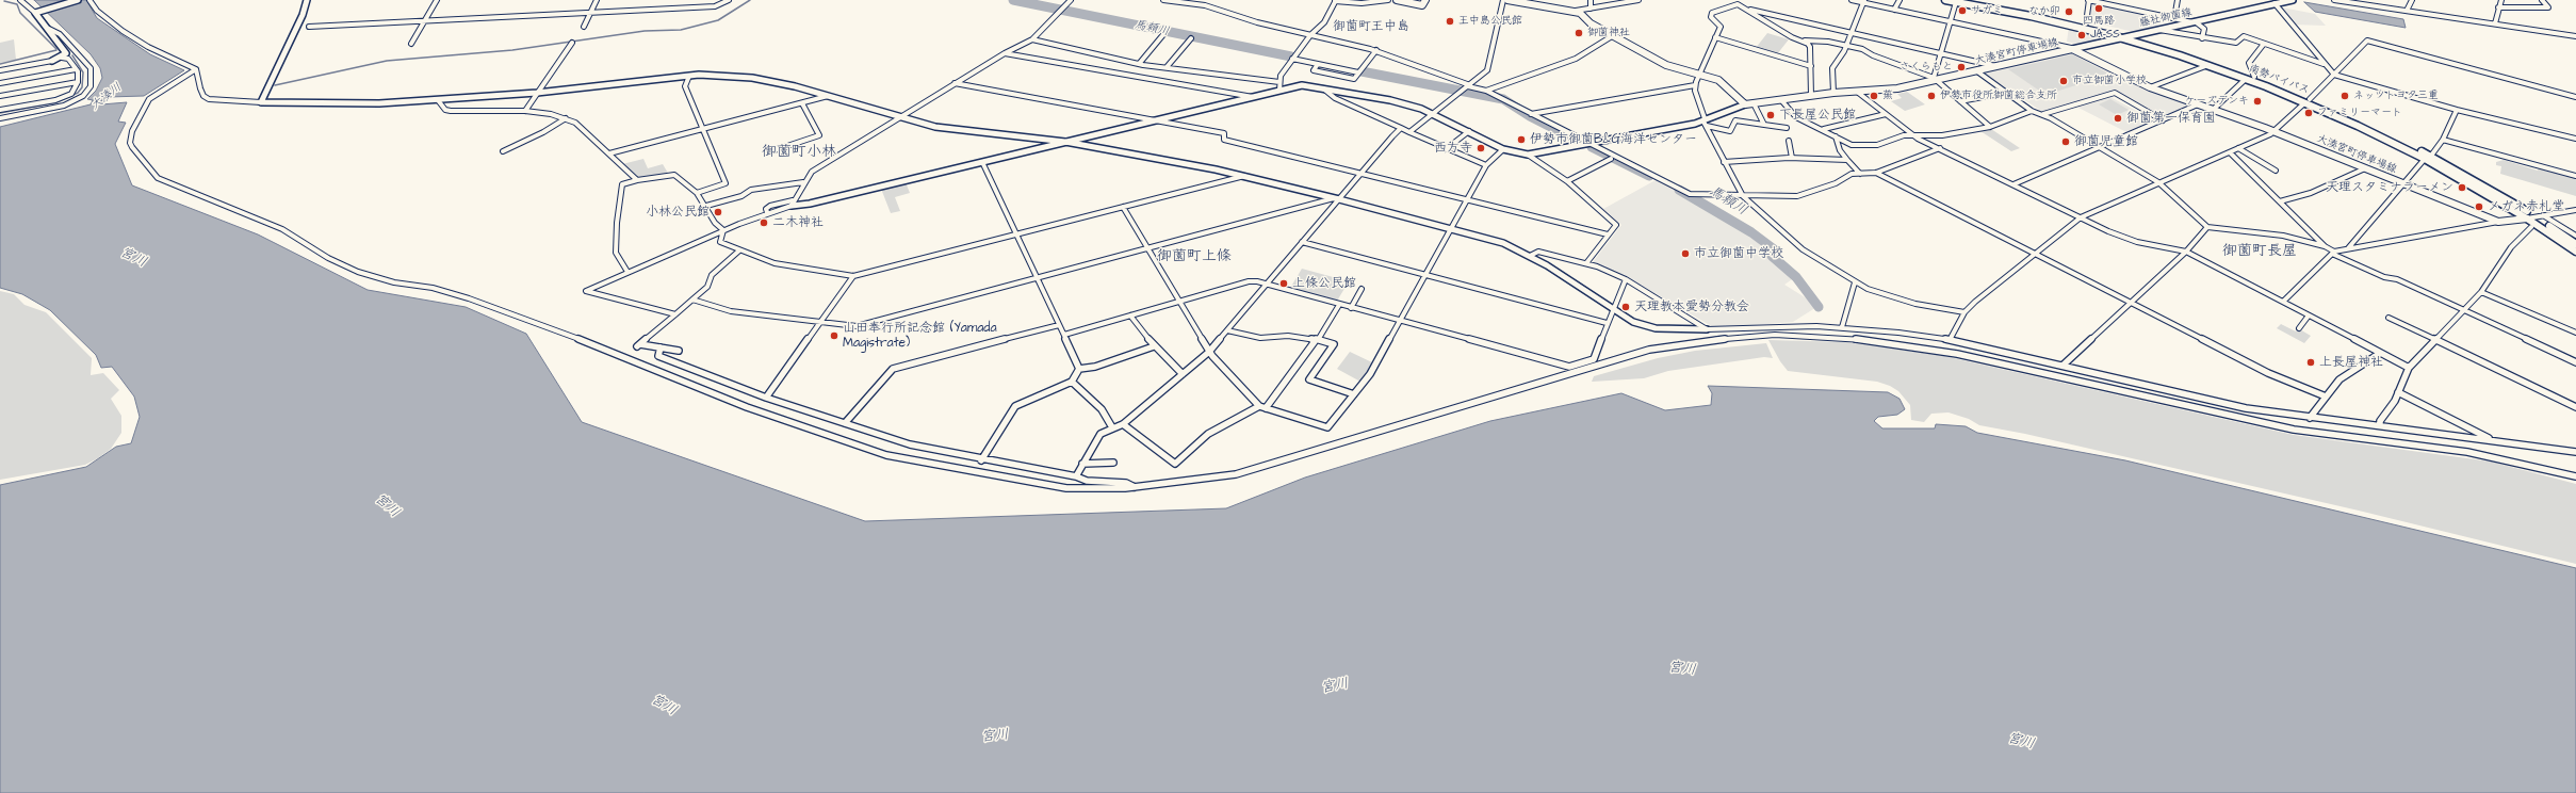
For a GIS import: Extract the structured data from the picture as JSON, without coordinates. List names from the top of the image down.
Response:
{
  "streets": {
    "highway": ["南勢バイパス"],
    "main road": ["大湊宮町停車場線"],
    "street": ["藤社御薗線"]
  },
  "crossings": [
    ["藤社御薗線", "大湊宮町停車場線"],
    ["藤社御薗線", "南勢バイパス"],
    ["大湊宮町停車場線", "南勢バイパス"]
  ],
  "districts": [
    "御薗町王中島",
    "御薗町小林",
    "御薗町長屋",
    "御薗町上條"
  ],
  "water": ["馬頼川", "大湊川", "宮川"],
  "places": [
    "四馬路",
    "サガミ",
    "なか卯",
    "王中島公民館",
    "御薗神社",
    "JA-SS",
    "さくらもと",
    "市立御薗小学校",
    "蕪",
    "伊勢市役所御薗総合支所",
    "ネッツトヨタ三重",
    "ケーズデンキ",
    "ファミリーマート",
    "下長屋公民館",
    "御薗第一保育園",
    "伊勢市御薗B&G海洋センター",
    "御薗児童館",
    "西方寺",
    "天理スタミナラーメン",
    "メガネ赤札堂",
    "小林公民館",
    "二木神社",
    "市立御薗中学校",
    "上條公民館",
    "天理教本愛勢分教会",
    "山田奉行所記念館 (Yamada Magistrate)",
    "上長屋神社"
  ]
}
